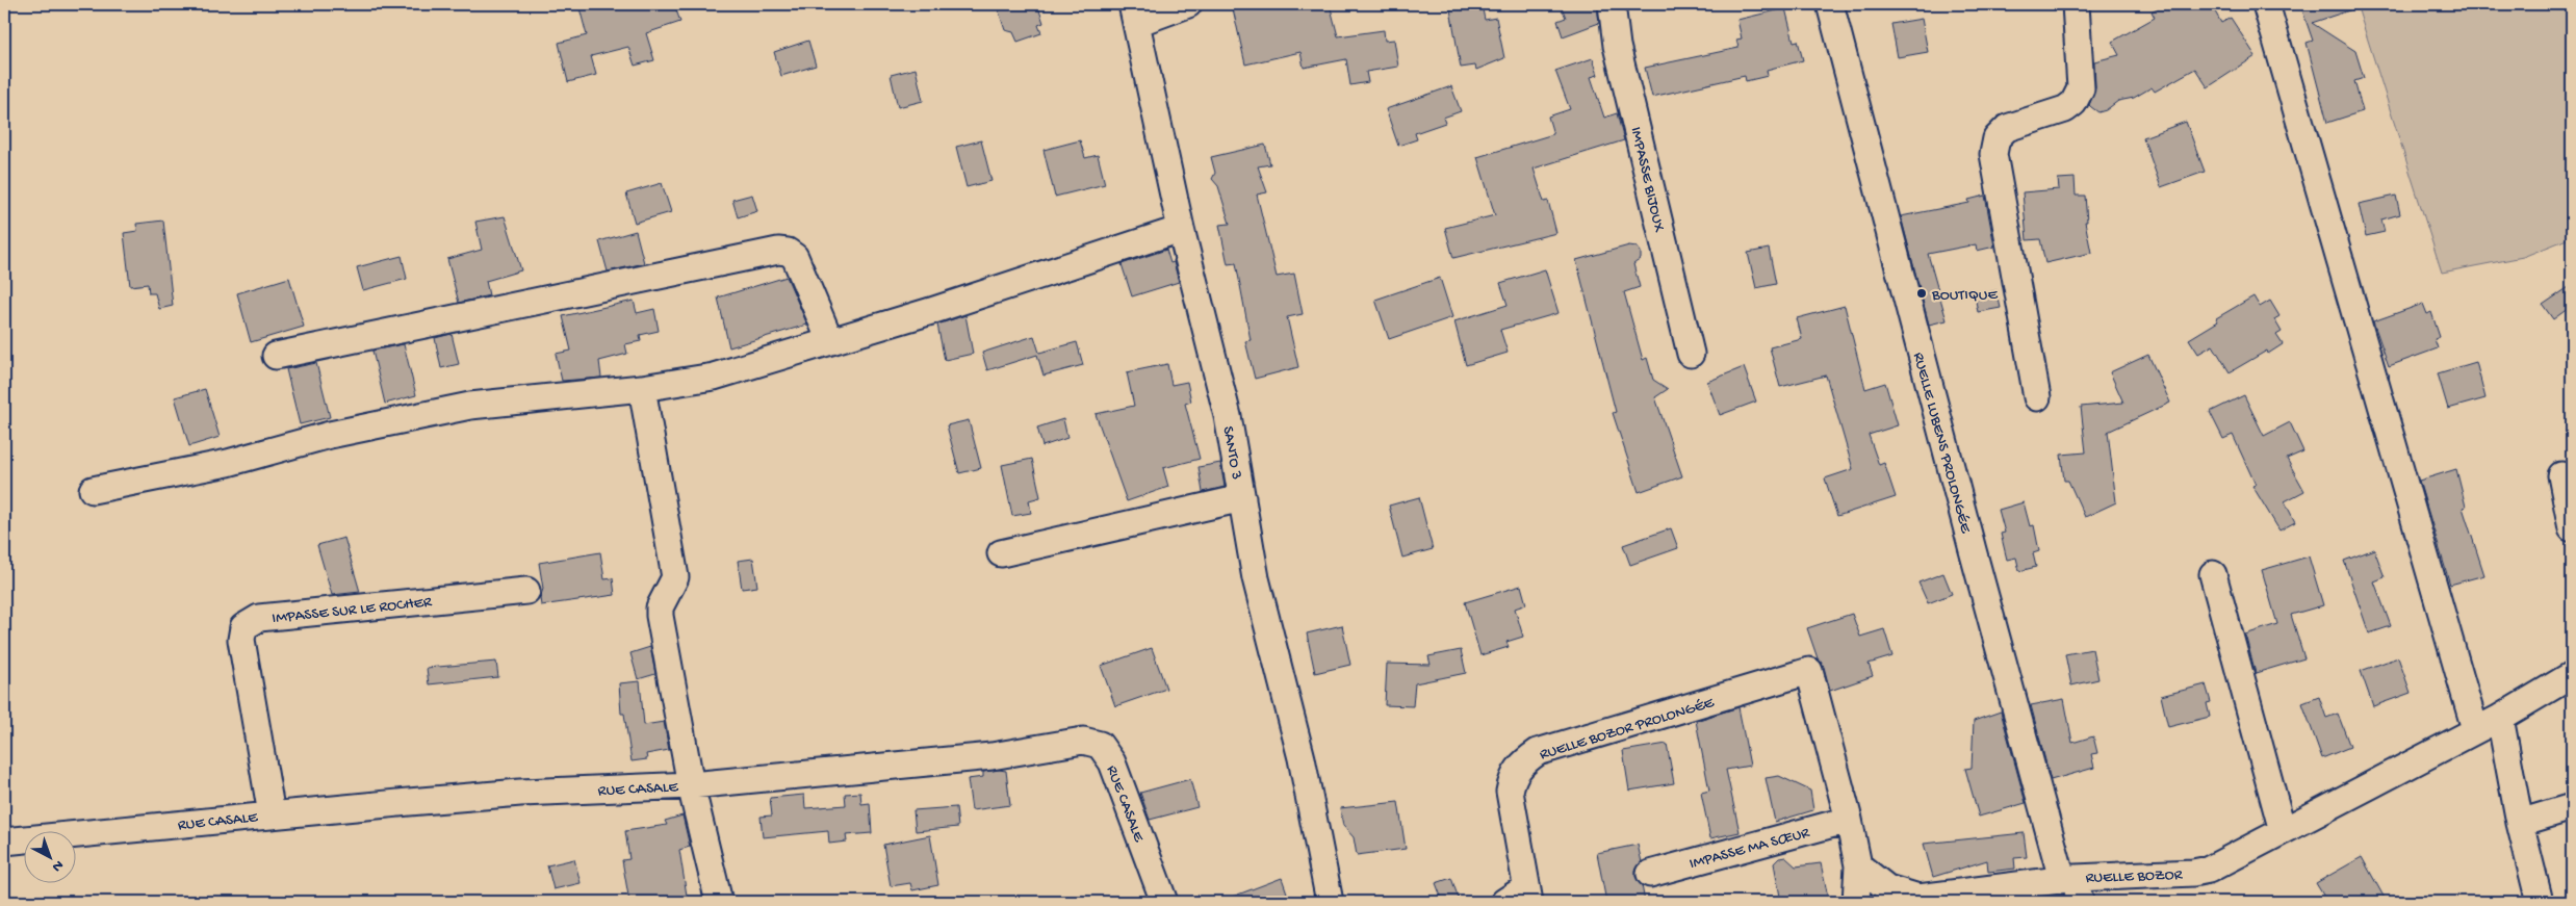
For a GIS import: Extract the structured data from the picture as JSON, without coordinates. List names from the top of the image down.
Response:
{
  "streets": {
    "street": [
      "IMPASSE BIJOUX",
      "RUELLE LUBENS PROLONGÉE",
      "SANTO 3",
      "IMPASSE SUR LE ROCHER",
      "RUELLE BOZOR PROLONGÉE",
      "RUE CASALE",
      "IMPASSE MA SŒUR",
      "RUELLE BOZOR"
    ]
  },
  "crossings": [
    ["RUELLE LUBENS PROLONGÉE", "RUELLE BOZOR"],
    ["IMPASSE SUR LE ROCHER", "RUE CASALE"],
    ["RUELLE BOZOR PROLONGÉE", "IMPASSE MA SŒUR"]
  ],
  "places": ["BOUTIQUE"],
  "north": "bottom right"
}
